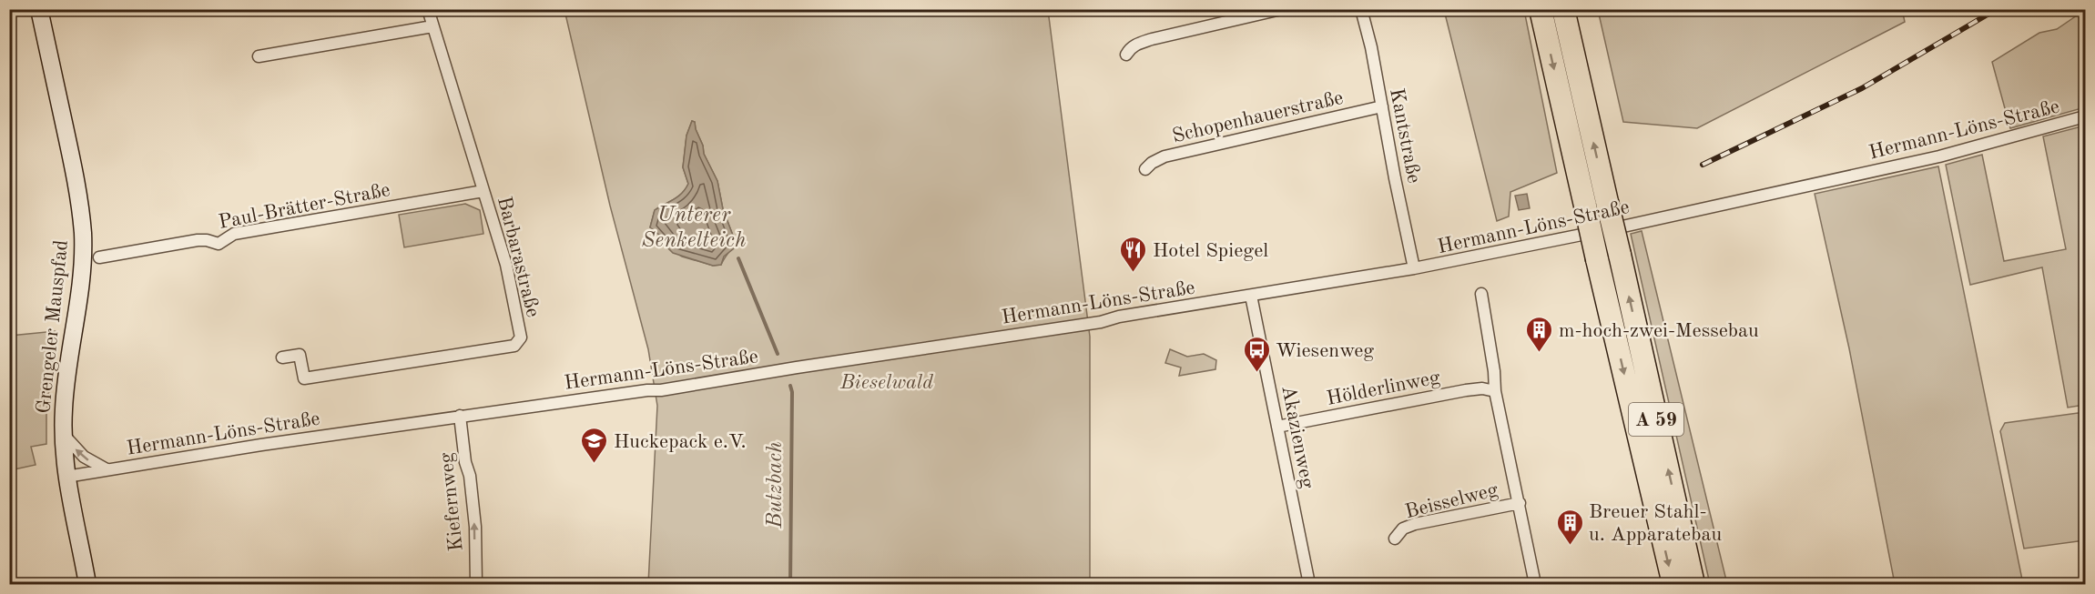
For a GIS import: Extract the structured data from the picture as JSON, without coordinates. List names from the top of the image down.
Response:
{
  "streets": {
    "highway": ["A 59"],
    "main road": ["Grengeler Mauspfad"],
    "street": [
      "Schopenhauerstraße",
      "Hermann-Löns-Straße",
      "Kantstraße",
      "Paul-Brätter-Straße",
      "Barbarastraße",
      "Hölderlinweg",
      "Akazienweg",
      "Beisselweg",
      "Kiefernweg"
    ]
  },
  "crossings": [
    ["Schopenhauerstraße", "Kantstraße"],
    ["Hermann-Löns-Straße", "Kantstraße"],
    ["Hermann-Löns-Straße", "Grengeler Mauspfad"],
    ["Hermann-Löns-Straße", "Akazienweg"],
    ["Hermann-Löns-Straße", "Kiefernweg"],
    ["Paul-Brätter-Straße", "Barbarastraße"],
    ["Hölderlinweg", "Akazienweg"]
  ],
  "one_way": ["Kiefernweg"],
  "water": ["Unterer Senkelteich", "Butzbach"],
  "parks": ["Bieselwald"],
  "places": {
    "restaurant": ["Hotel Spiegel"],
    "building": ["m-hoch-zwei-Messebau", "Breuer Stahl- u. Apparatebau"],
    "bus stop": ["Wiesenweg"],
    "school or university": ["Huckepack e.V."]
  }
}
